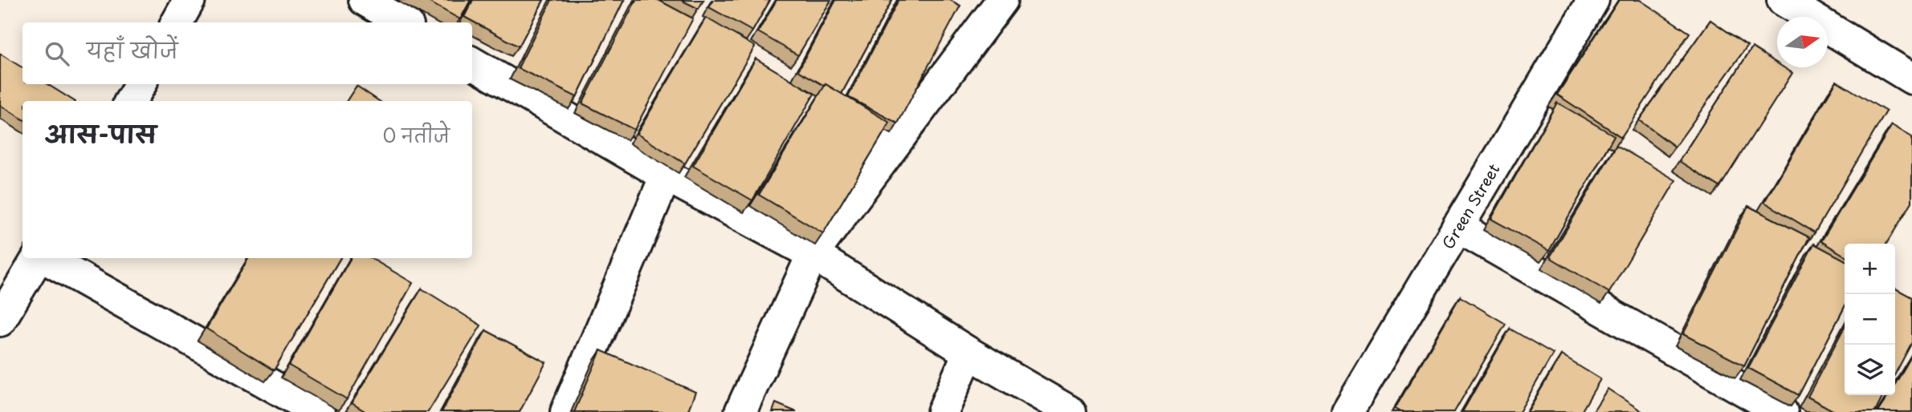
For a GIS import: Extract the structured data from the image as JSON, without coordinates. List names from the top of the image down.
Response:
{
  "streets": {
    "street": ["Green Street"]
  },
  "north": "right",
  "page": {
    "search": "यहाँ खोजें",
    "heading": ["आस-पास", "0 नतीजे"],
    "map_buttons": ["+", "−"]
  }
}
